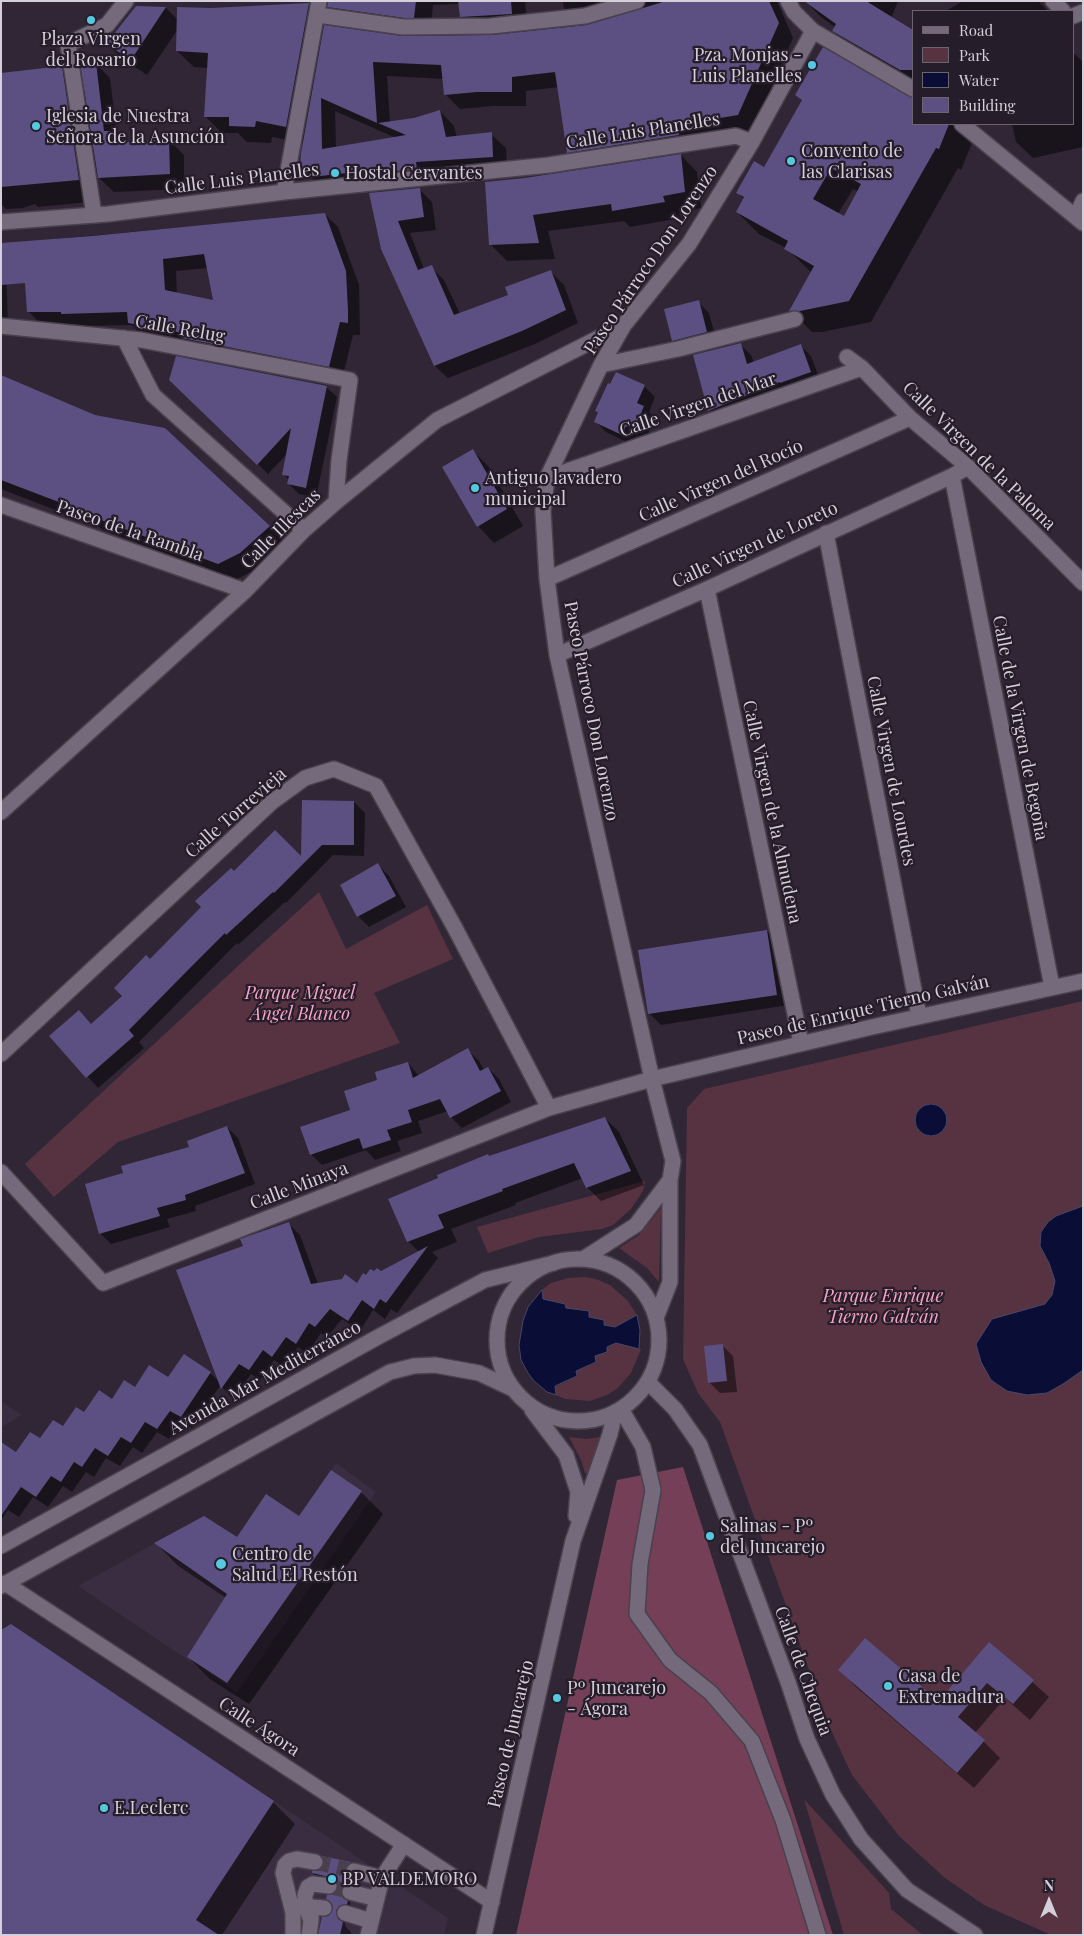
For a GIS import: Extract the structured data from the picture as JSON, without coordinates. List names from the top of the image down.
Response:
{
  "streets": {
    "street": [
      "Calle Luis Planelles",
      "Paseo Párroco Don Lorenzo",
      "Calle Relug",
      "Calle Virgen del Mar",
      "Calle Virgen de la Paloma",
      "Calle Virgen del Rocío",
      "Calle Illescas",
      "Paseo de la Rambla",
      "Calle Virgen de Loreto",
      "Calle de la Virgen de Begoña",
      "Calle Virgen de Lourdes",
      "Calle Virgen de la Almudena",
      "Calle Torrevieja",
      "Paseo de Enrique Tierno Galván",
      "Calle Minaya",
      "Avenida Mar Mediterráneo",
      "Calle de Chequia",
      "Calle Ágora",
      "Paseo de Juncarejo"
    ]
  },
  "crossings": [
    ["Calle Luis Planelles", "Paseo Párroco Don Lorenzo"],
    ["Paseo Párroco Don Lorenzo", "Calle Virgen del Mar"],
    ["Paseo Párroco Don Lorenzo", "Calle Virgen del Rocío"],
    ["Paseo Párroco Don Lorenzo", "Calle Illescas"],
    ["Paseo Párroco Don Lorenzo", "Calle Virgen de Loreto"],
    ["Paseo Párroco Don Lorenzo", "Paseo de Enrique Tierno Galván"],
    ["Paseo Párroco Don Lorenzo", "Calle Minaya"],
    ["Paseo Párroco Don Lorenzo", "Avenida Mar Mediterráneo"],
    ["Paseo Párroco Don Lorenzo", "Calle de Chequia"],
    ["Paseo Párroco Don Lorenzo", "Paseo de Juncarejo"],
    ["Calle Relug", "Calle Illescas"],
    ["Calle Virgen del Mar", "Calle Virgen de la Paloma"],
    ["Calle Virgen de la Paloma", "Calle Virgen del Rocío"],
    ["Calle Virgen de la Paloma", "Calle Virgen de Loreto"],
    ["Calle Illescas", "Paseo de la Rambla"],
    ["Calle Virgen de Loreto", "Calle de la Virgen de Begoña"],
    ["Calle Virgen de Loreto", "Calle Virgen de Lourdes"],
    ["Calle Virgen de Loreto", "Calle Virgen de la Almudena"],
    ["Calle de la Virgen de Begoña", "Paseo de Enrique Tierno Galván"],
    ["Calle Virgen de Lourdes", "Paseo de Enrique Tierno Galván"],
    ["Calle Virgen de la Almudena", "Paseo de Enrique Tierno Galván"],
    ["Calle Torrevieja", "Calle Minaya"],
    ["Paseo de Enrique Tierno Galván", "Calle Minaya"],
    ["Avenida Mar Mediterráneo", "Calle de Chequia"],
    ["Avenida Mar Mediterráneo", "Paseo de Juncarejo"],
    ["Calle de Chequia", "Paseo de Juncarejo"],
    ["Calle Ágora", "Paseo de Juncarejo"]
  ],
  "parks": ["Parque Miguel Ángel Blanco", "Parque Enrique Tierno Galván"],
  "places": [
    "Plaza Virgen del Rosario",
    "Pza. Monjas - Luis Planelles",
    "Iglesia de Nuestra Señora de la Asunción",
    "Convento de las Clarisas",
    "Hostal Cervantes",
    "Antiguo lavadero municipal",
    "Salinas - Pº del Juncarejo",
    "Centro de Salud El Restón",
    "Casa de Extremadura",
    "Pº Juncarejo - Ágora",
    "E.Leclerc",
    "BP VALDEMORO"
  ],
  "legend": [
    "Road",
    "Park",
    "Water",
    "Building"
  ],
  "north": "top"
}
